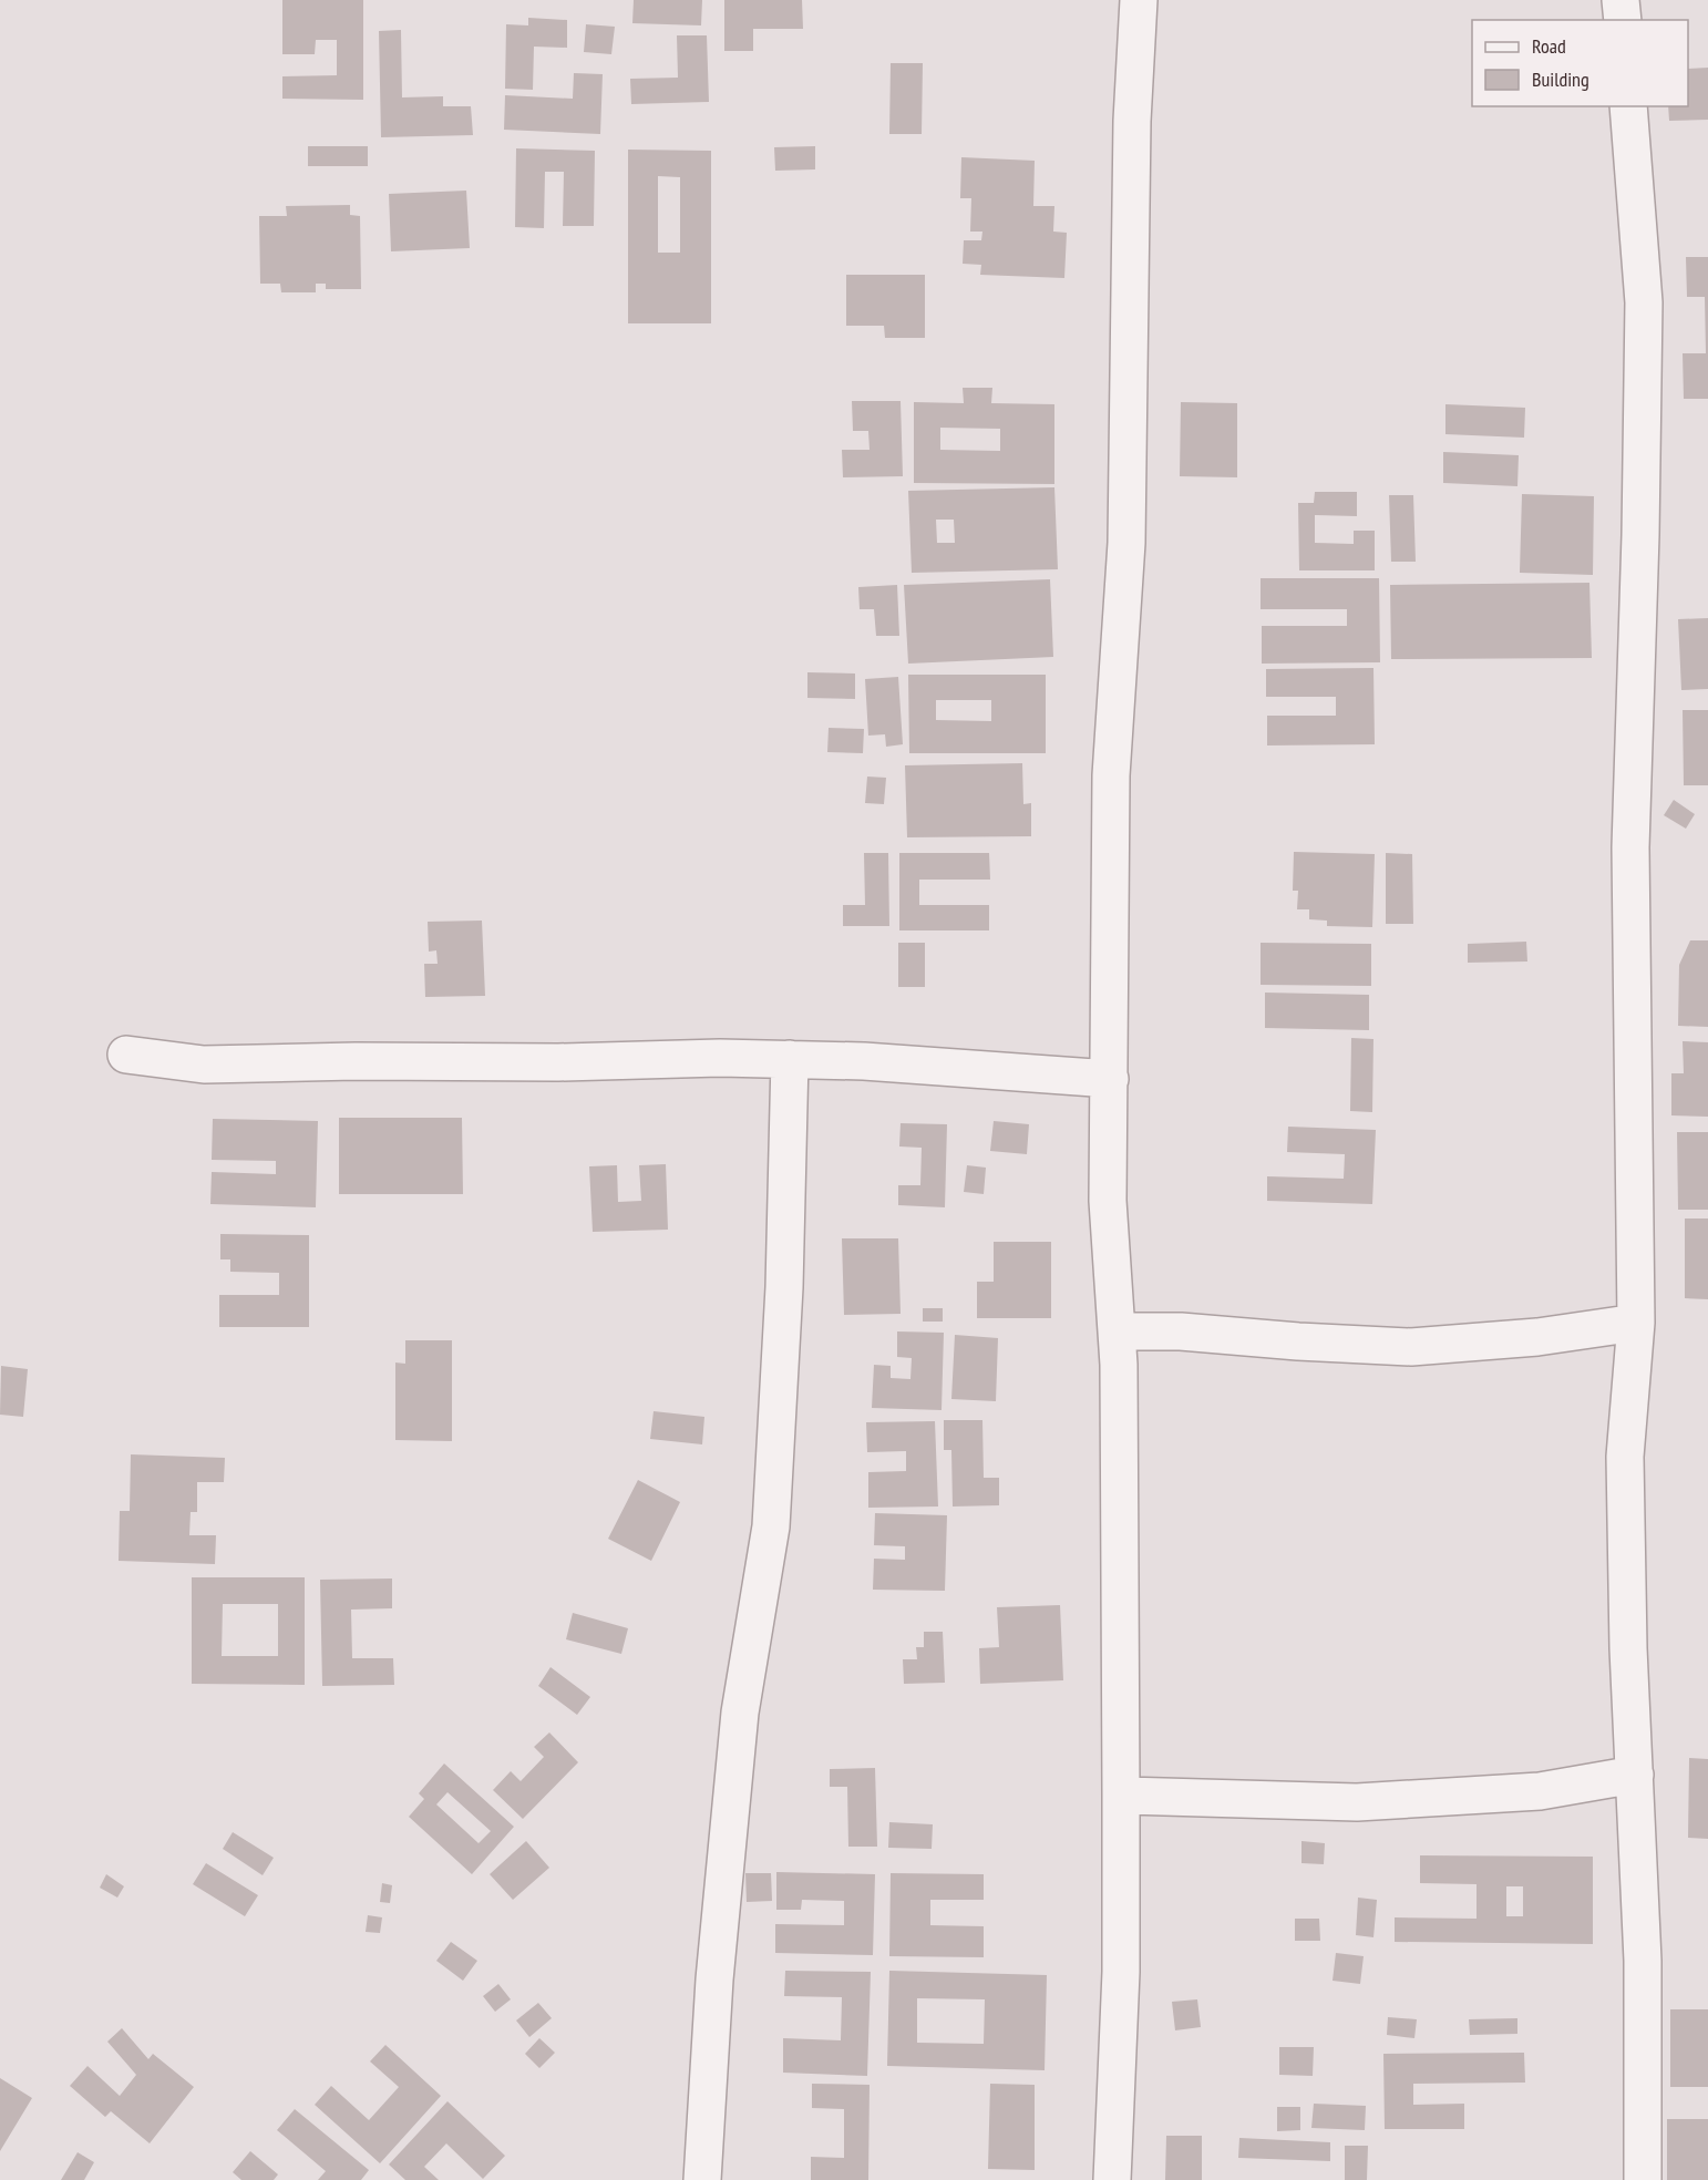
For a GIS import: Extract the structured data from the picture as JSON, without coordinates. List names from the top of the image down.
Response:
{
  "legend": ["Road", "Building"]
}
